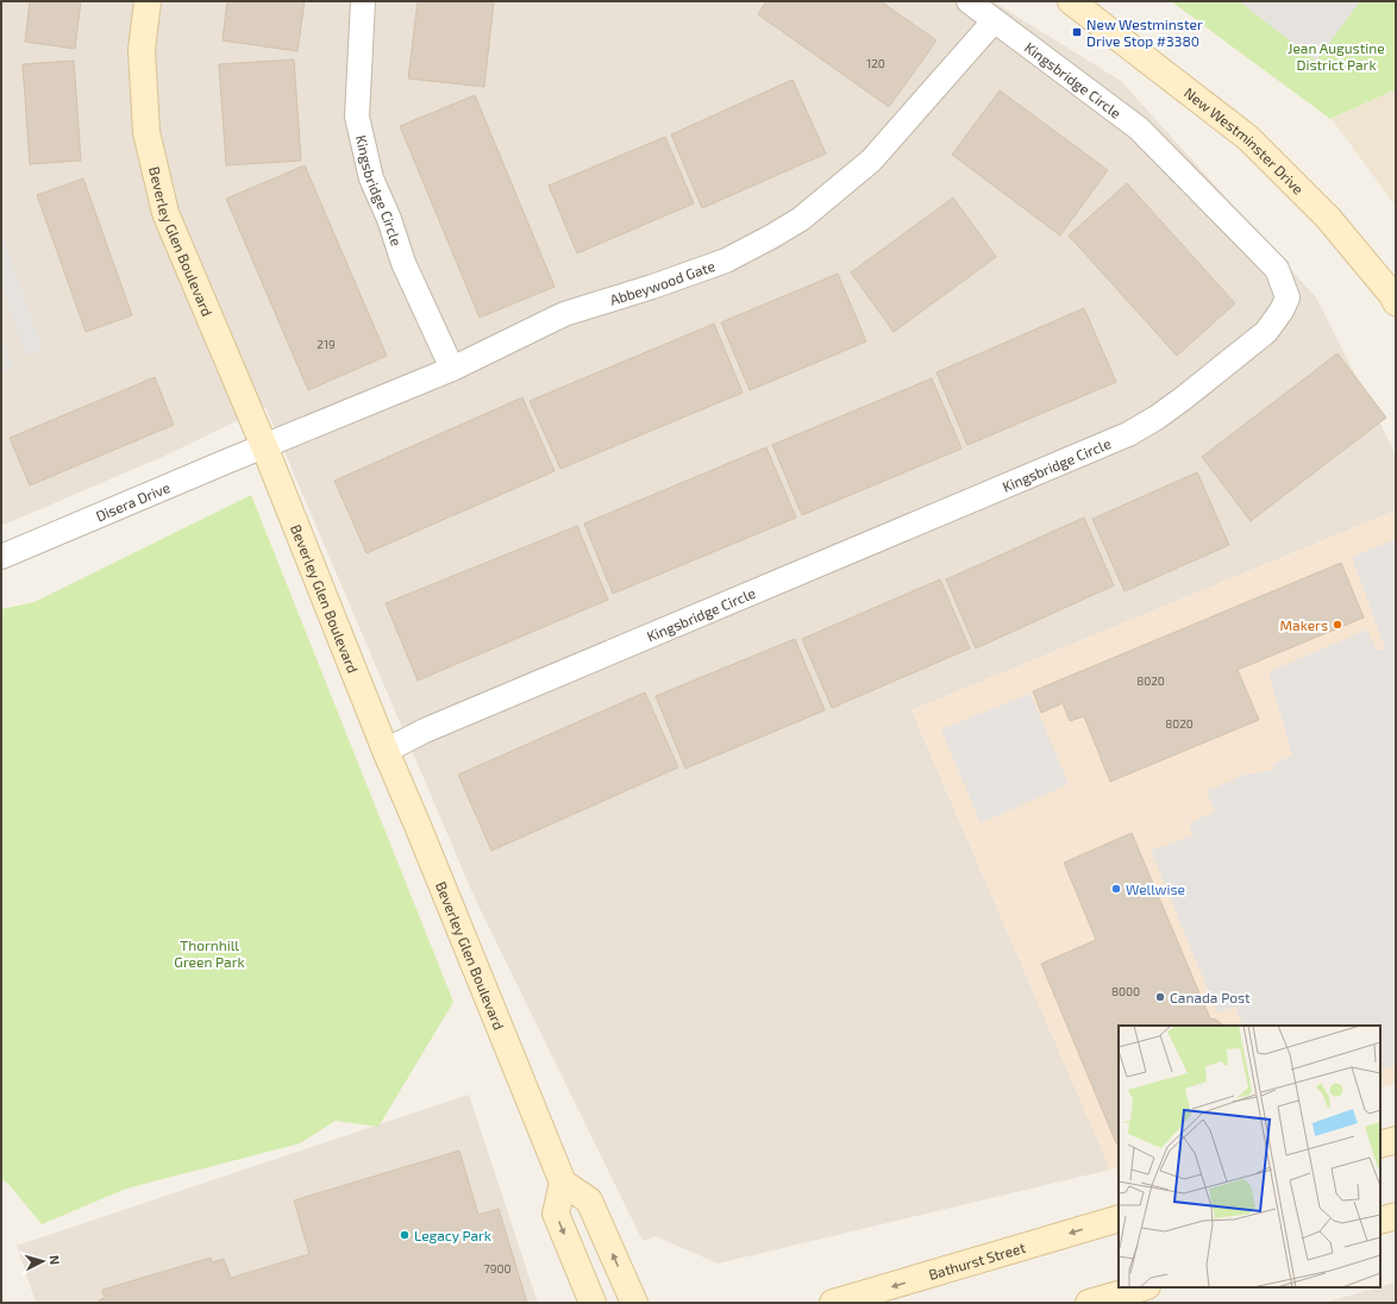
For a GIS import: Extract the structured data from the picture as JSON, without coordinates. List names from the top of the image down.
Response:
{
  "streets": {
    "street": [
      "Kingsbridge Circle",
      "New Westminster Drive",
      "Beverley Glen Boulevard",
      "Abbeywood Gate",
      "Disera Drive",
      "Bathurst Street"
    ]
  },
  "crossings": [
    ["Kingsbridge Circle", "Beverley Glen Boulevard"],
    ["Kingsbridge Circle", "Abbeywood Gate"],
    ["Beverley Glen Boulevard", "Abbeywood Gate"],
    ["Beverley Glen Boulevard", "Disera Drive"],
    ["Abbeywood Gate", "Disera Drive"]
  ],
  "one_way": ["Bathurst Street"],
  "parks": ["Jean Augustine District Park", "Thornhill Green Park"],
  "places": {
    "transit": ["New Westminster Drive Stop #3380"],
    "other": [
      "Makers",
      "Wellwise",
      "Canada Post",
      "Legacy Park"
    ]
  },
  "house_numbers": [
    "120",
    "219",
    "8020",
    "8020",
    "8000",
    "7900"
  ],
  "north": "right"
}
